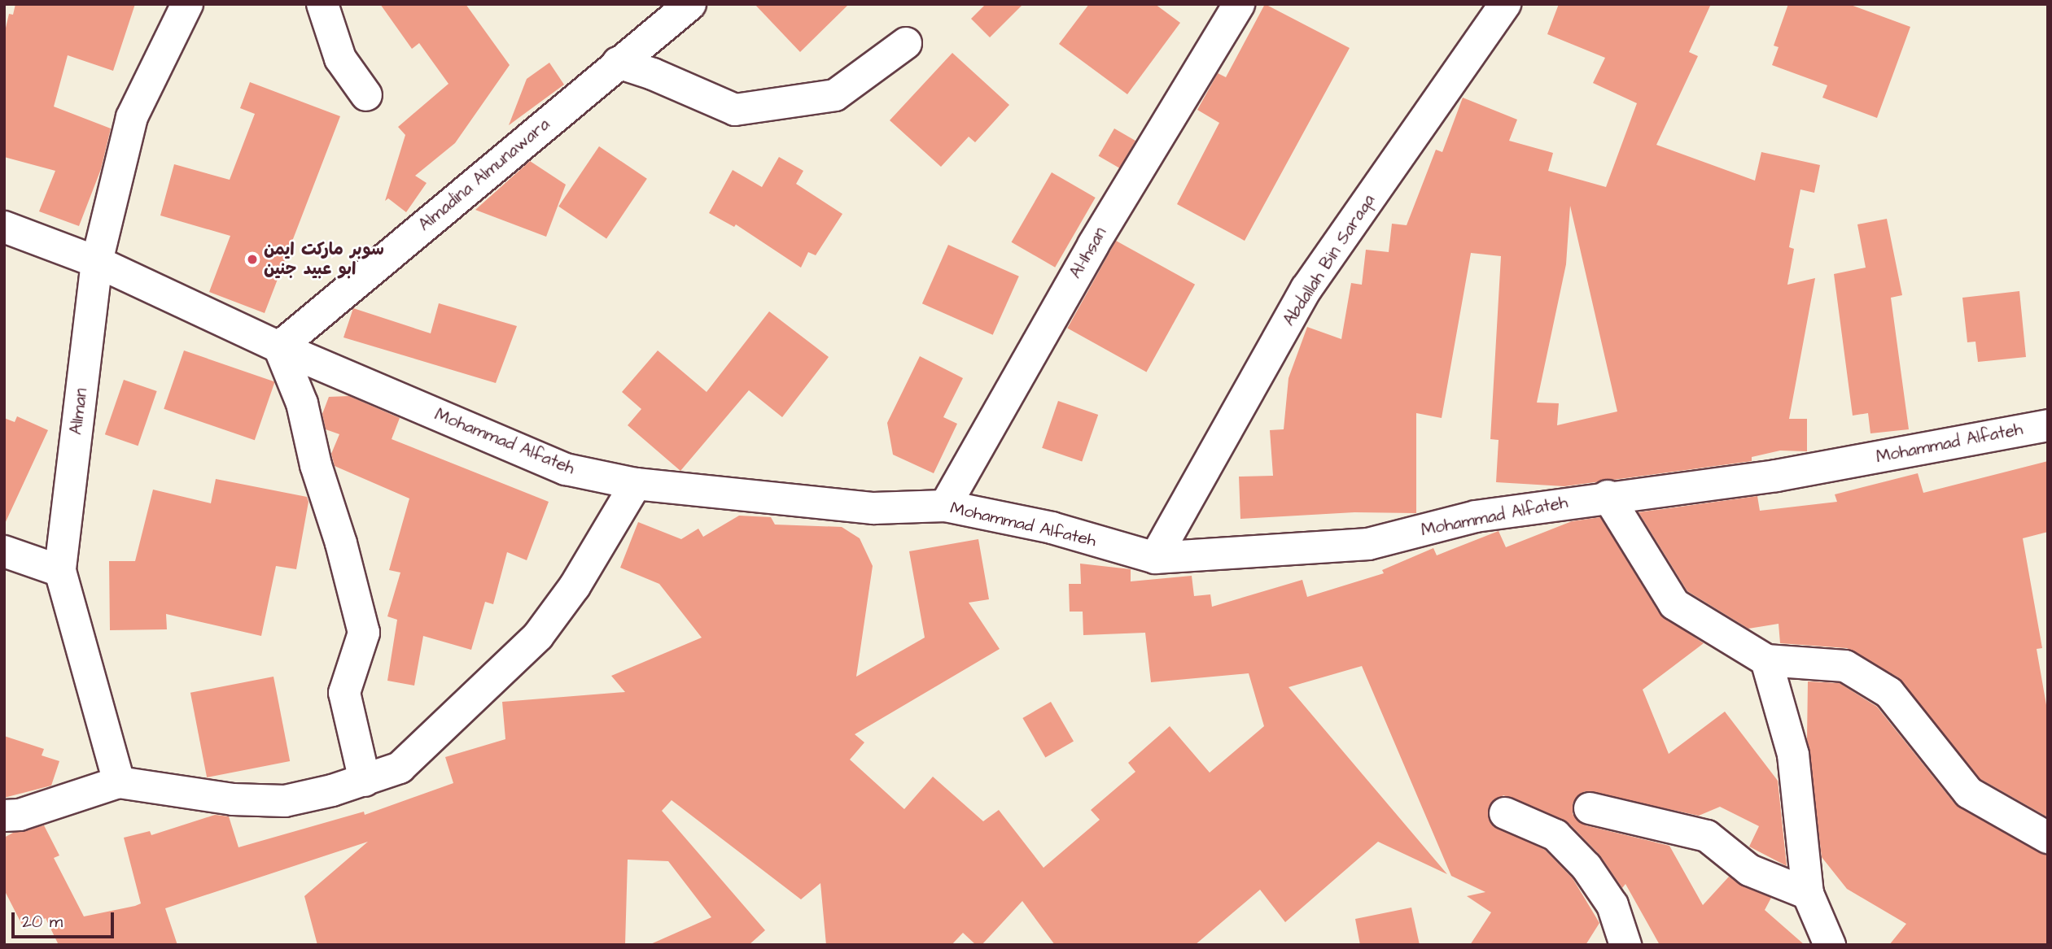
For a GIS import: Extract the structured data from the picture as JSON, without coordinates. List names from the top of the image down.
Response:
{
  "streets": {
    "street": [
      "Almadina Almunawara",
      "Al-Ihsan",
      "Abdallah Bin Saraqa",
      "AlIman",
      "Mohammad Alfateh"
    ]
  },
  "crossings": [
    ["Almadina Almunawara", "Mohammad Alfateh"],
    ["Al-Ihsan", "Mohammad Alfateh"],
    ["Abdallah Bin Saraqa", "Mohammad Alfateh"],
    ["AlIman", "Mohammad Alfateh"]
  ],
  "places": ["سوبر ماركت ايمن ابو عبيد جنين"],
  "scale_bar": "20 m"
}
